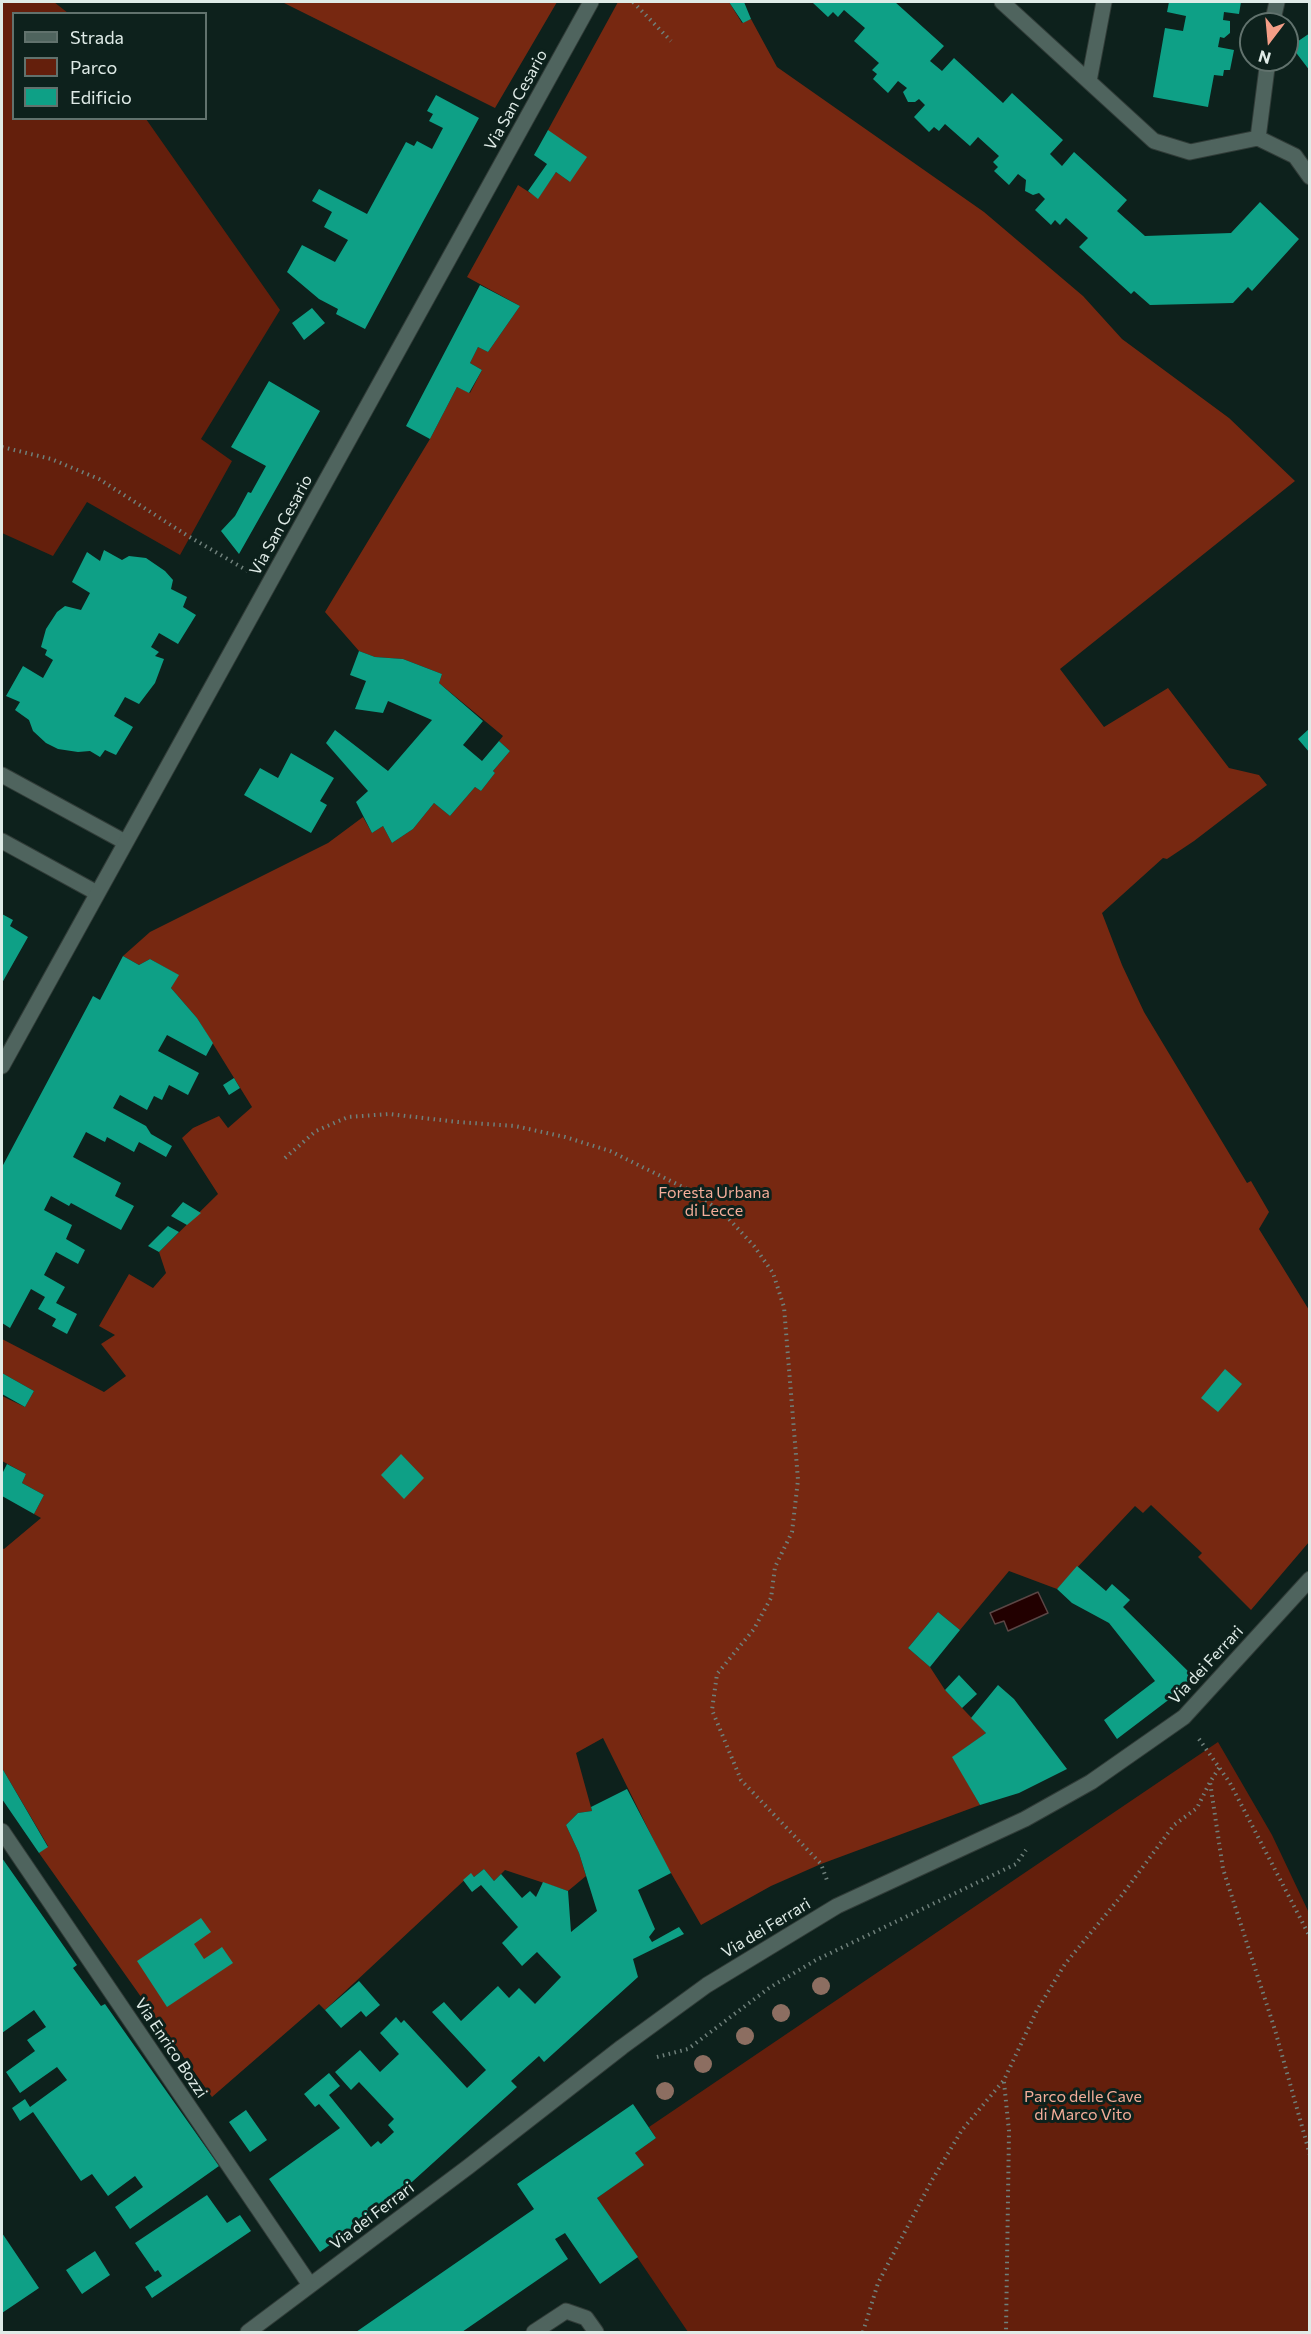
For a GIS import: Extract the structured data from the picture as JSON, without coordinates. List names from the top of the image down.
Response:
{
  "streets": {
    "street": ["Via San Cesario", "Via dei Ferrari", "Via Enrico Bozzi"]
  },
  "crossings": [
    ["Via dei Ferrari", "Via Enrico Bozzi"]
  ],
  "parks": ["Foresta Urbana di Lecce", "Parco delle Cave di Marco Vito"],
  "legend": ["Strada", "Parco", "Edificio"],
  "north": "bottom"
}
